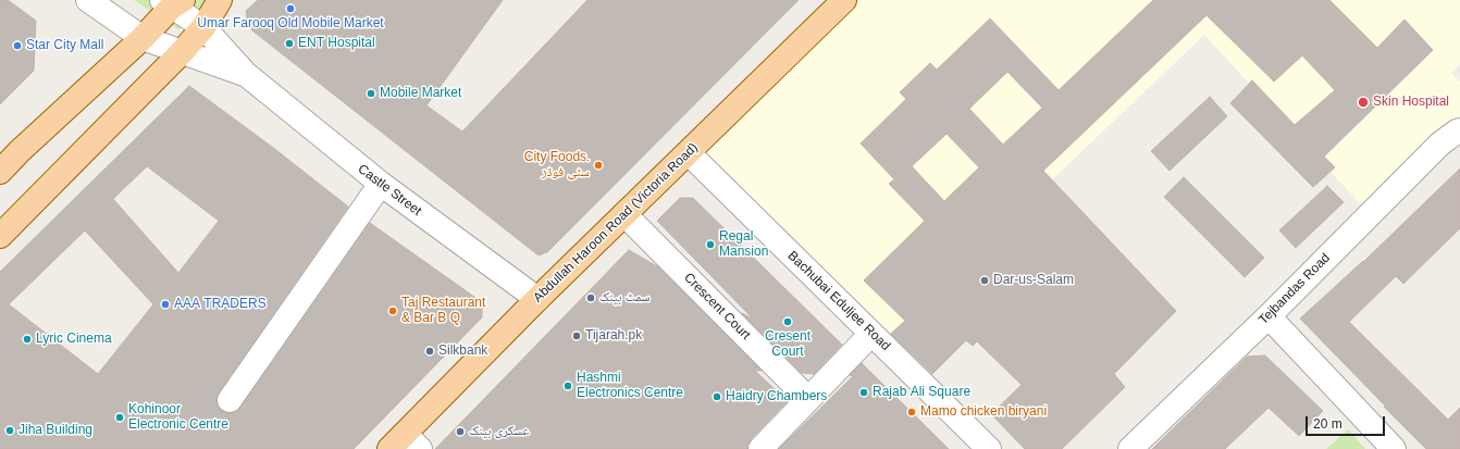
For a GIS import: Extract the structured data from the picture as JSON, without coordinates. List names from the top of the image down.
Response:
{
  "streets": {
    "main road": ["Abdullah Haroon Road (Victoria Road)"],
    "street": [
      "Castle Street",
      "Tejbandas Road",
      "Bachubai Eduljee Road",
      "Crescent Court"
    ]
  },
  "crossings": [
    ["Castle Street", "Abdullah Haroon Road (Victoria Road)"],
    ["Abdullah Haroon Road (Victoria Road)", "Bachubai Eduljee Road"],
    ["Abdullah Haroon Road (Victoria Road)", "Crescent Court"]
  ],
  "places": [
    "Umar Farooq Old Mobile Market",
    "ENT Hospital",
    "Star City Mall",
    "Mobile Market",
    "Skin Hospital",
    "City Foods۔ سٹی فوڈز",
    "Regal Mansion",
    "Dar-us-Salam",
    "سمٹ بینک",
    "AAA TRADERS",
    "Taj Restaurant & Bar B Q",
    "Cresent Court",
    "Tijarah.pk",
    "Lyric Cinema",
    "Silkbank",
    "Hashmi Electronics Centre",
    "Rajab Ali Square",
    "Haidry Chambers",
    "Mamo chicken biryani",
    "Kohinoor Electronic Centre",
    "Jiha Building",
    "عسکری بینک"
  ],
  "scale_bar": "20 m"
}
